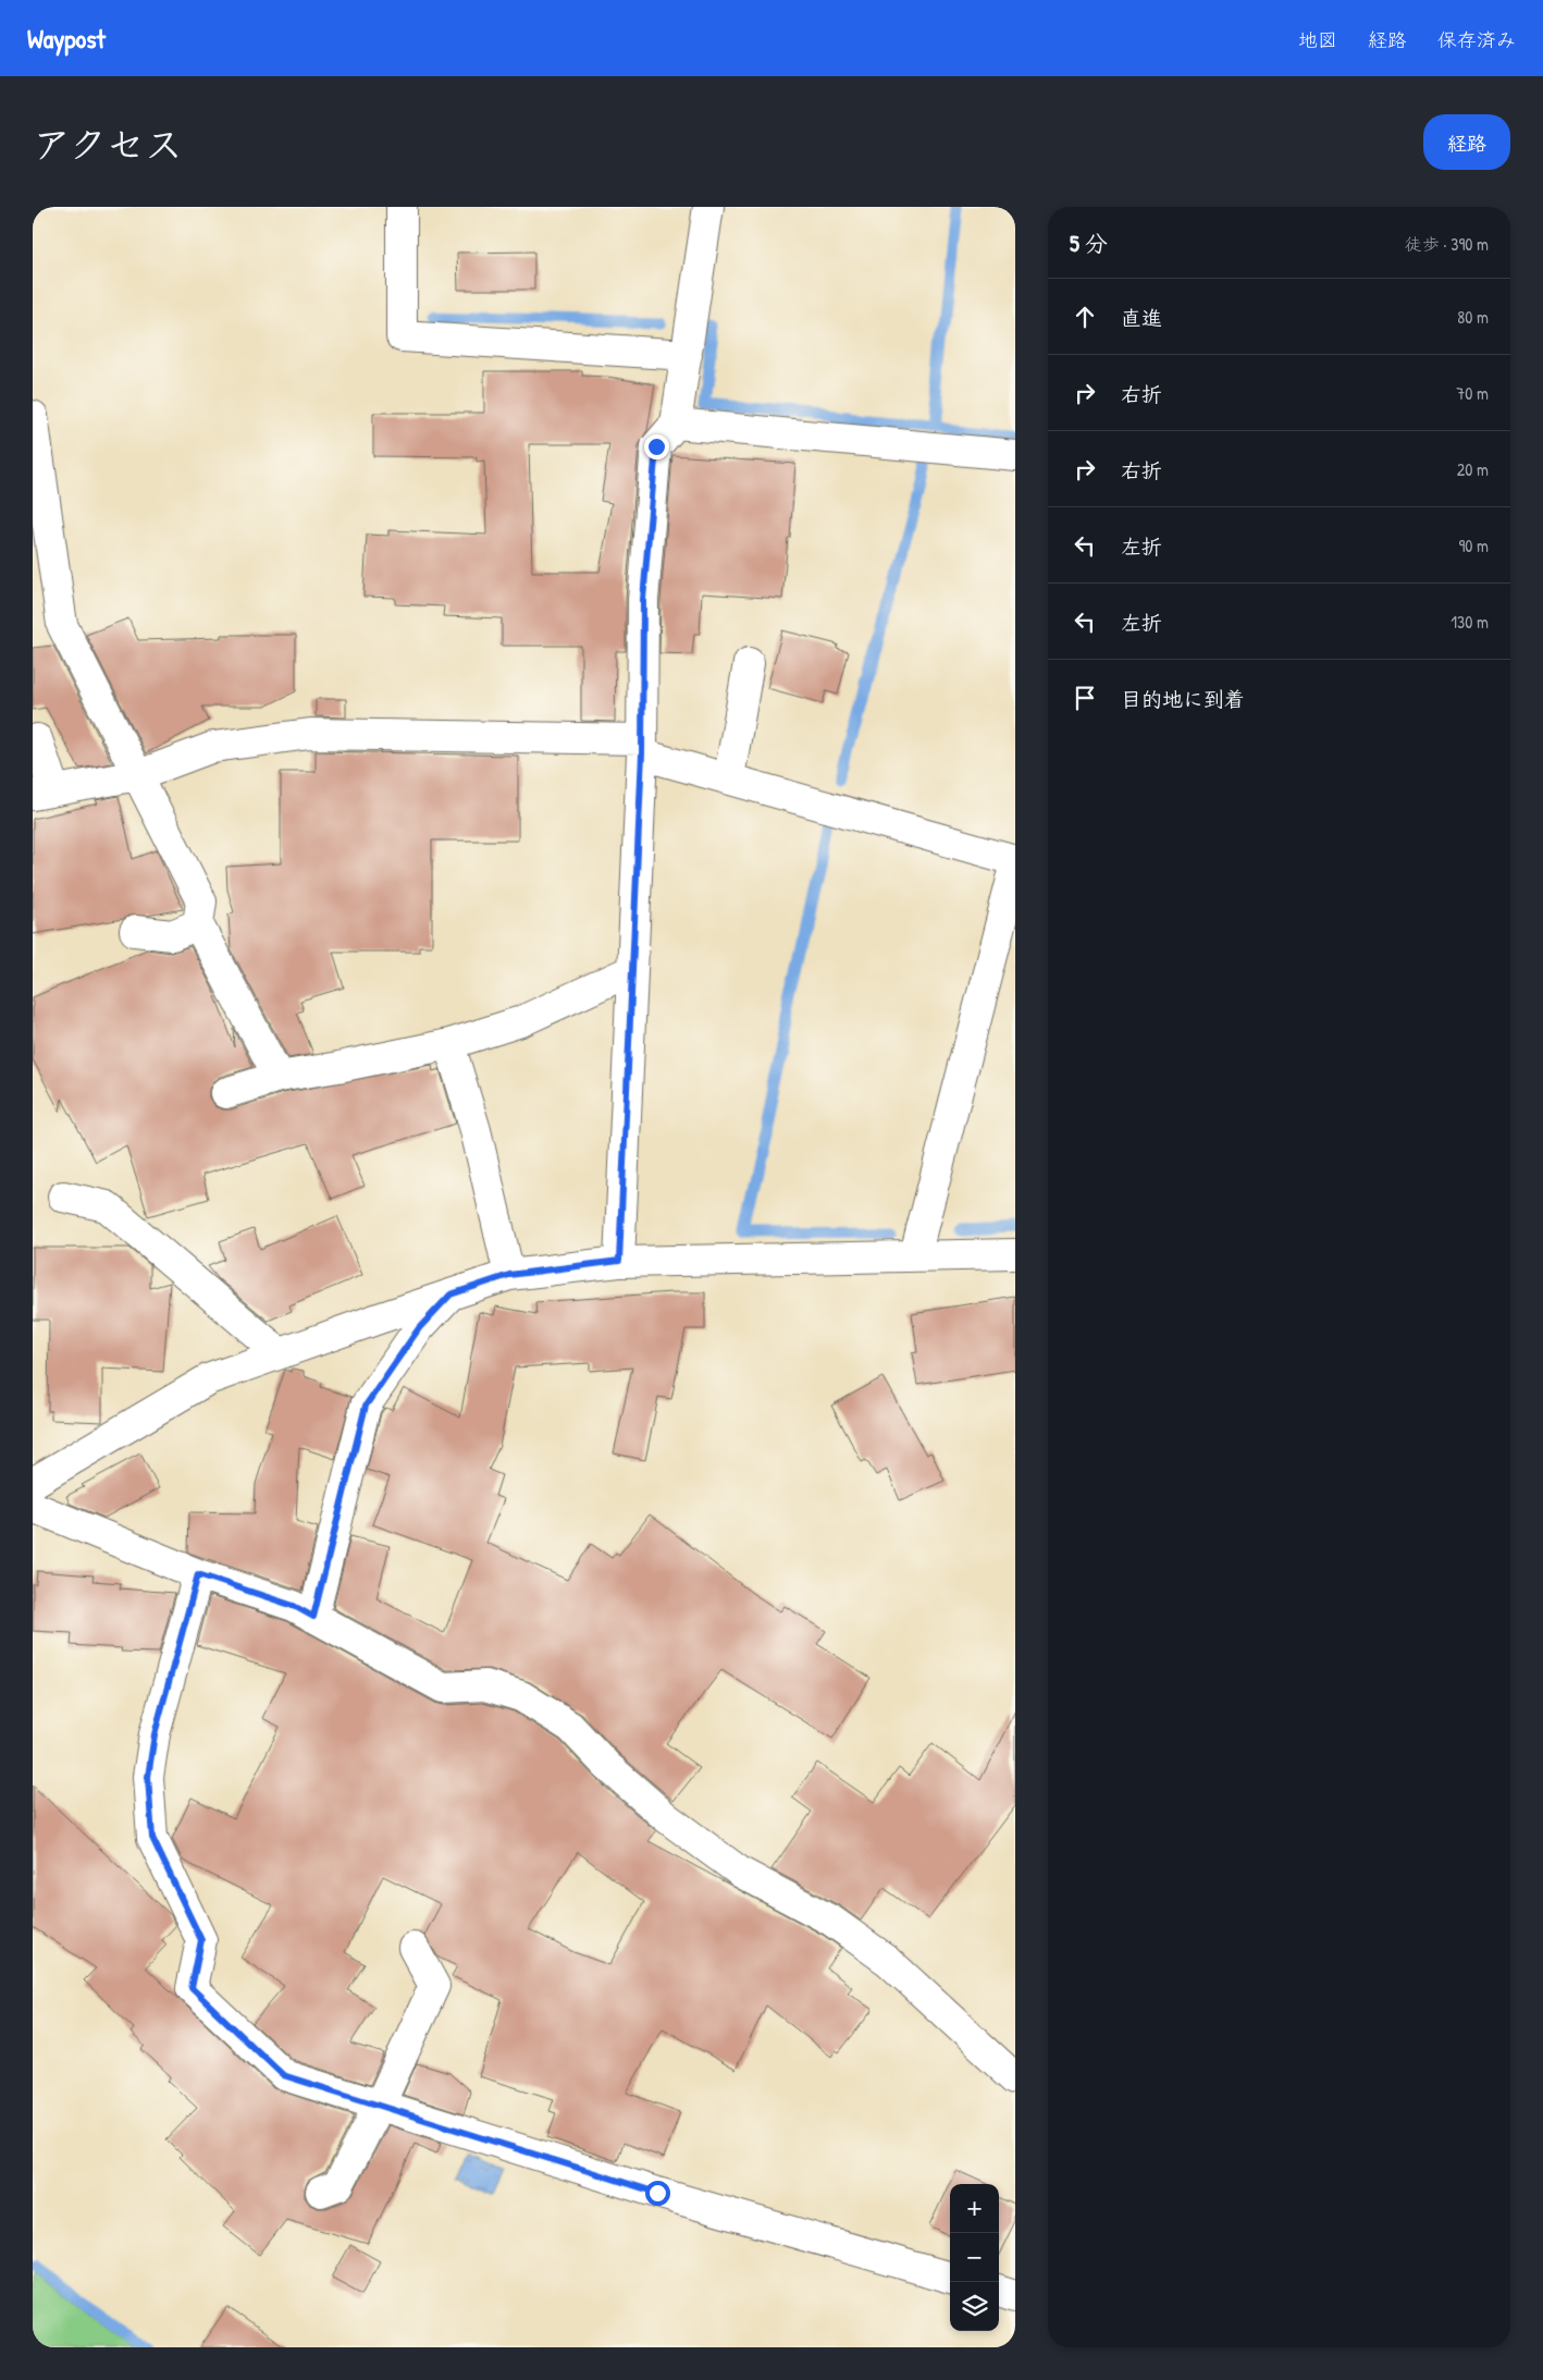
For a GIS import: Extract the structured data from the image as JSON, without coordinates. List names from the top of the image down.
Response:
{
  "page": {
    "header": "Waypost",
    "nav": ["地図", "経路", "保存済み"],
    "title": "アクセス",
    "buttons": "経路",
    "heading": ["5 分", "徒歩 · 390 m"],
    "list": [
      ["直進", "80 m"],
      ["右折", "70 m"],
      ["右折", "20 m"],
      ["左折", "90 m"],
      ["左折", "130 m"],
      "目的地に到着"
    ],
    "map_buttons": ["+", "−"]
  }
}
